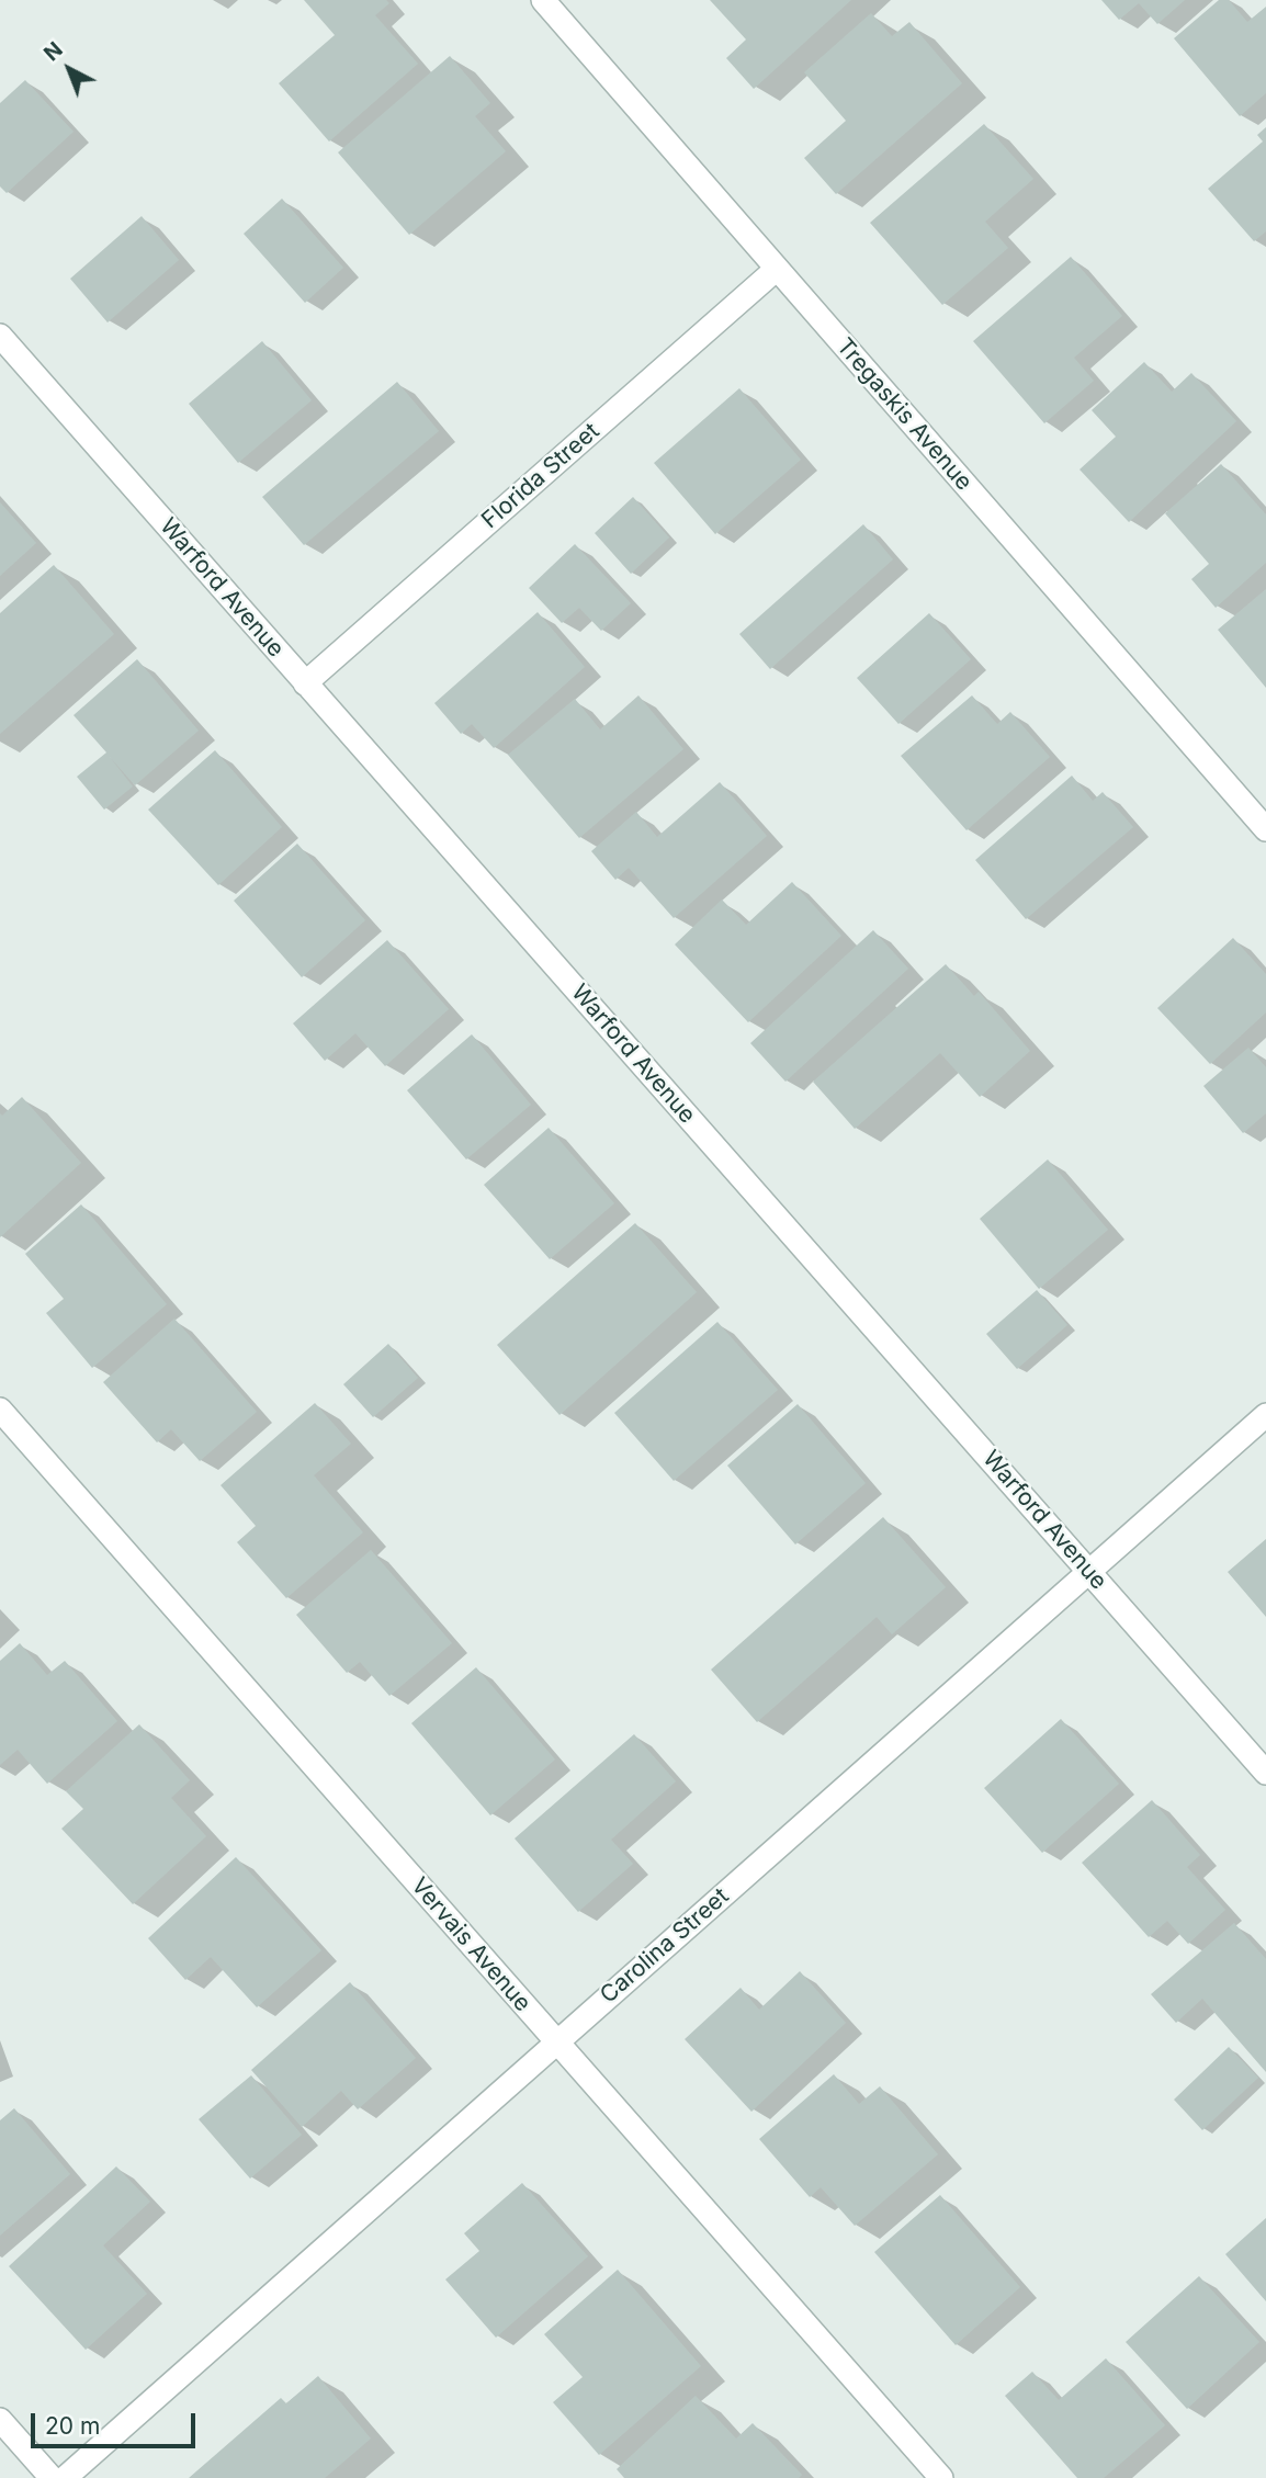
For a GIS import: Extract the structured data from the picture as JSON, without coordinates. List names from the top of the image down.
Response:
{
  "streets": {
    "street": [
      "Tregaskis Avenue",
      "Florida Street",
      "Warford Avenue",
      "Vervais Avenue",
      "Carolina Street"
    ]
  },
  "crossings": [
    ["Tregaskis Avenue", "Florida Street"],
    ["Florida Street", "Warford Avenue"],
    ["Warford Avenue", "Carolina Street"],
    ["Vervais Avenue", "Carolina Street"]
  ],
  "scale_bar": "20 m",
  "north": "top left"
}
